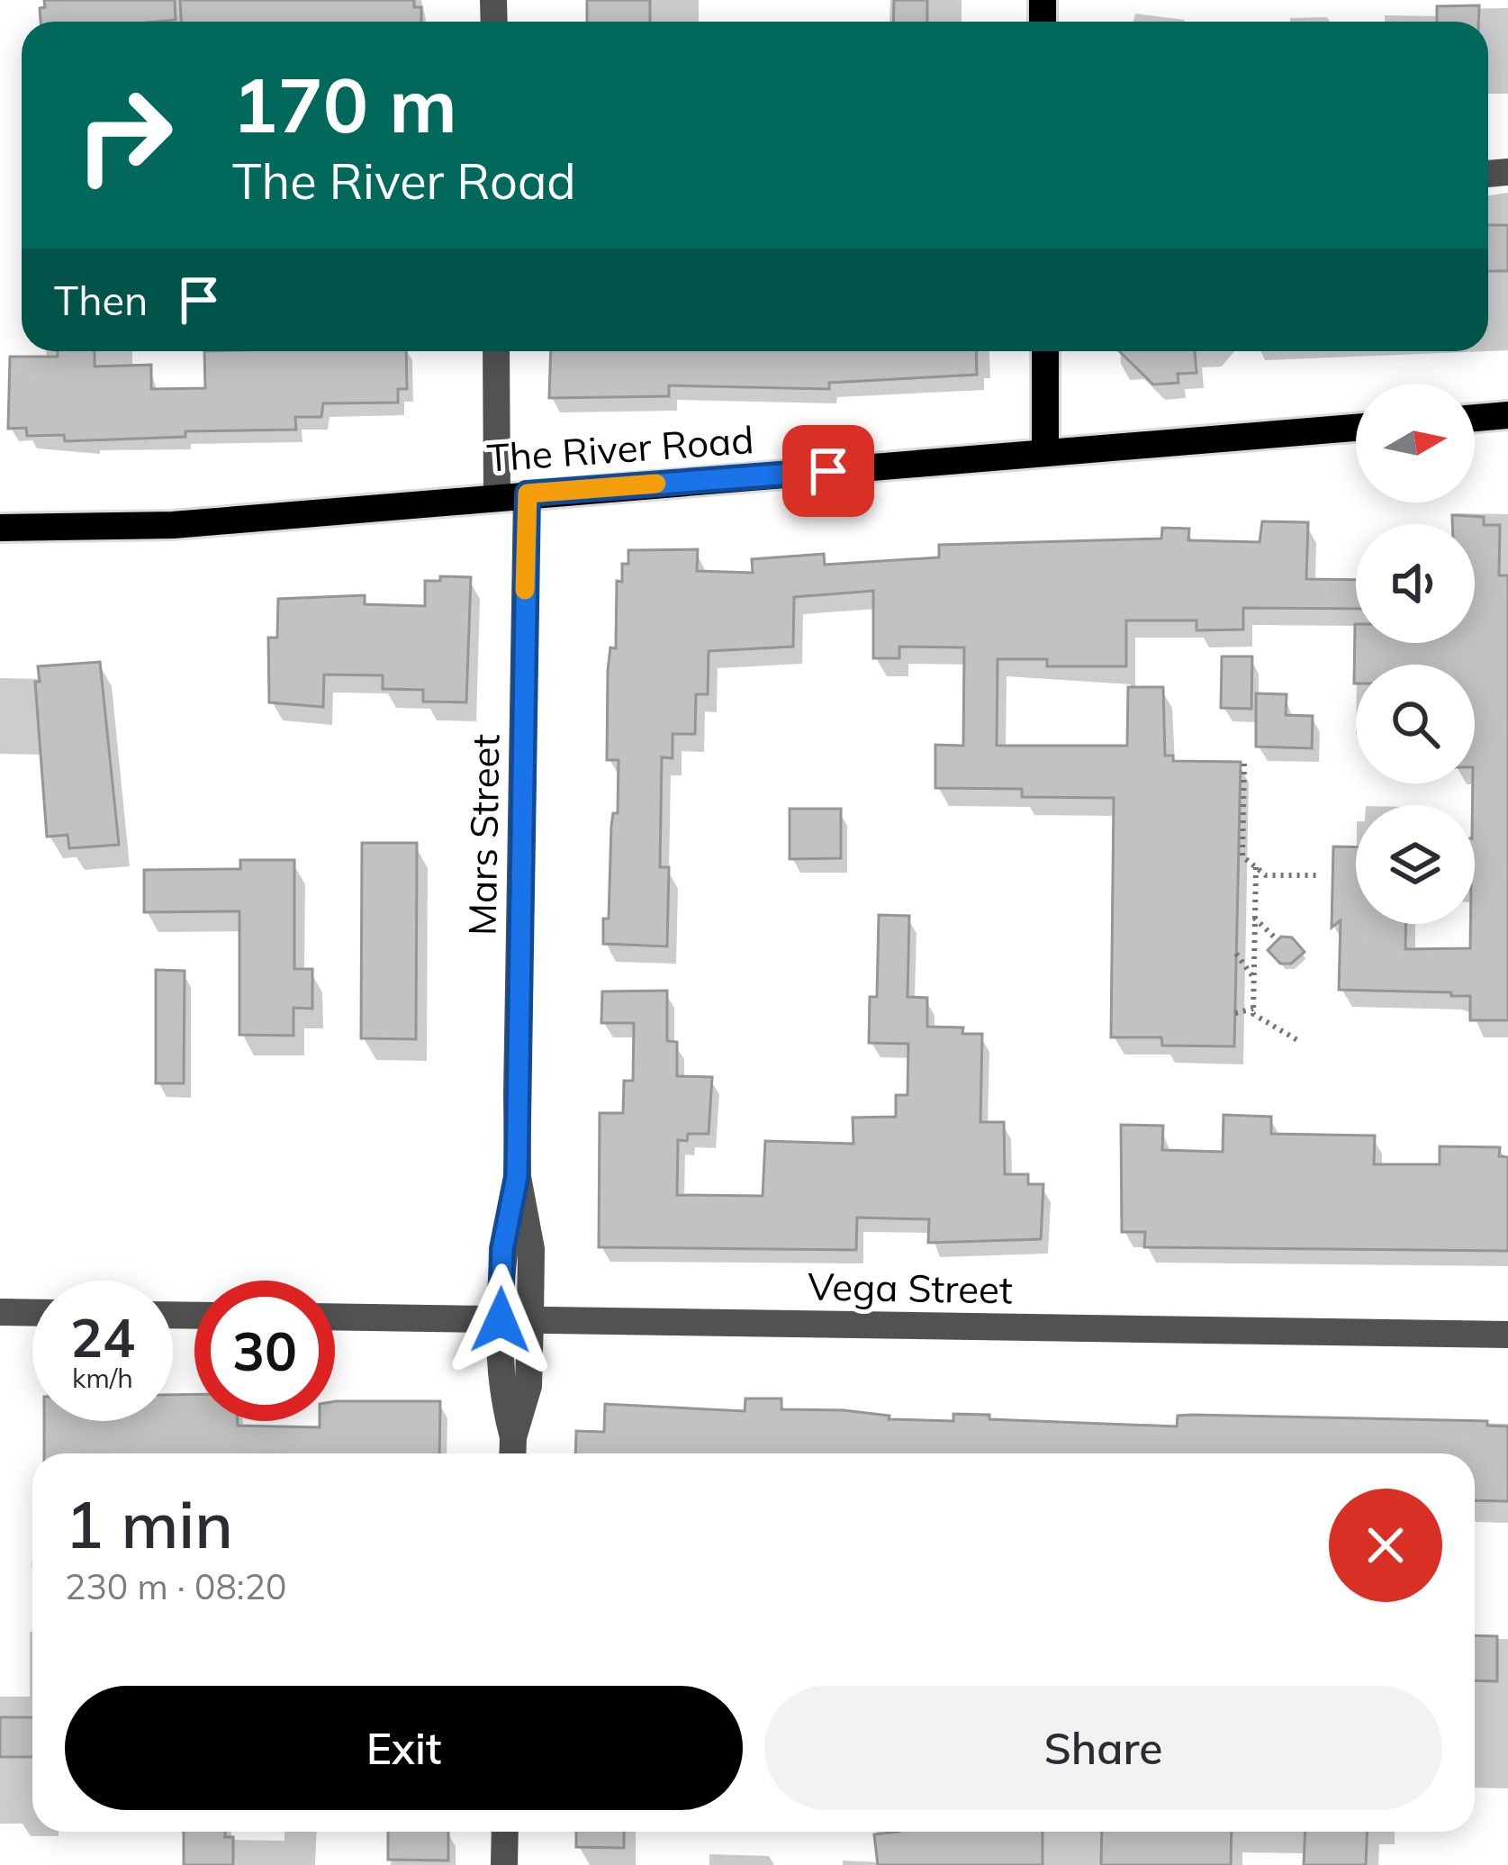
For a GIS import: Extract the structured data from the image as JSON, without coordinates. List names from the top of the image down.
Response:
{
  "streets": {
    "main road": ["The River Road"],
    "street": ["Mars Street", "Vega Street"]
  },
  "crossings": [
    ["The River Road", "Mars Street"],
    ["Mars Street", "Vega Street"]
  ],
  "north": "right",
  "page": {
    "turn": ["170 m", "The River Road"],
    "then": "Then",
    "speed": "24 km/h",
    "limit": "30",
    "heading": ["1 min", "230 m · 08:20"],
    "buttons": ["Exit", "Share"]
  }
}
